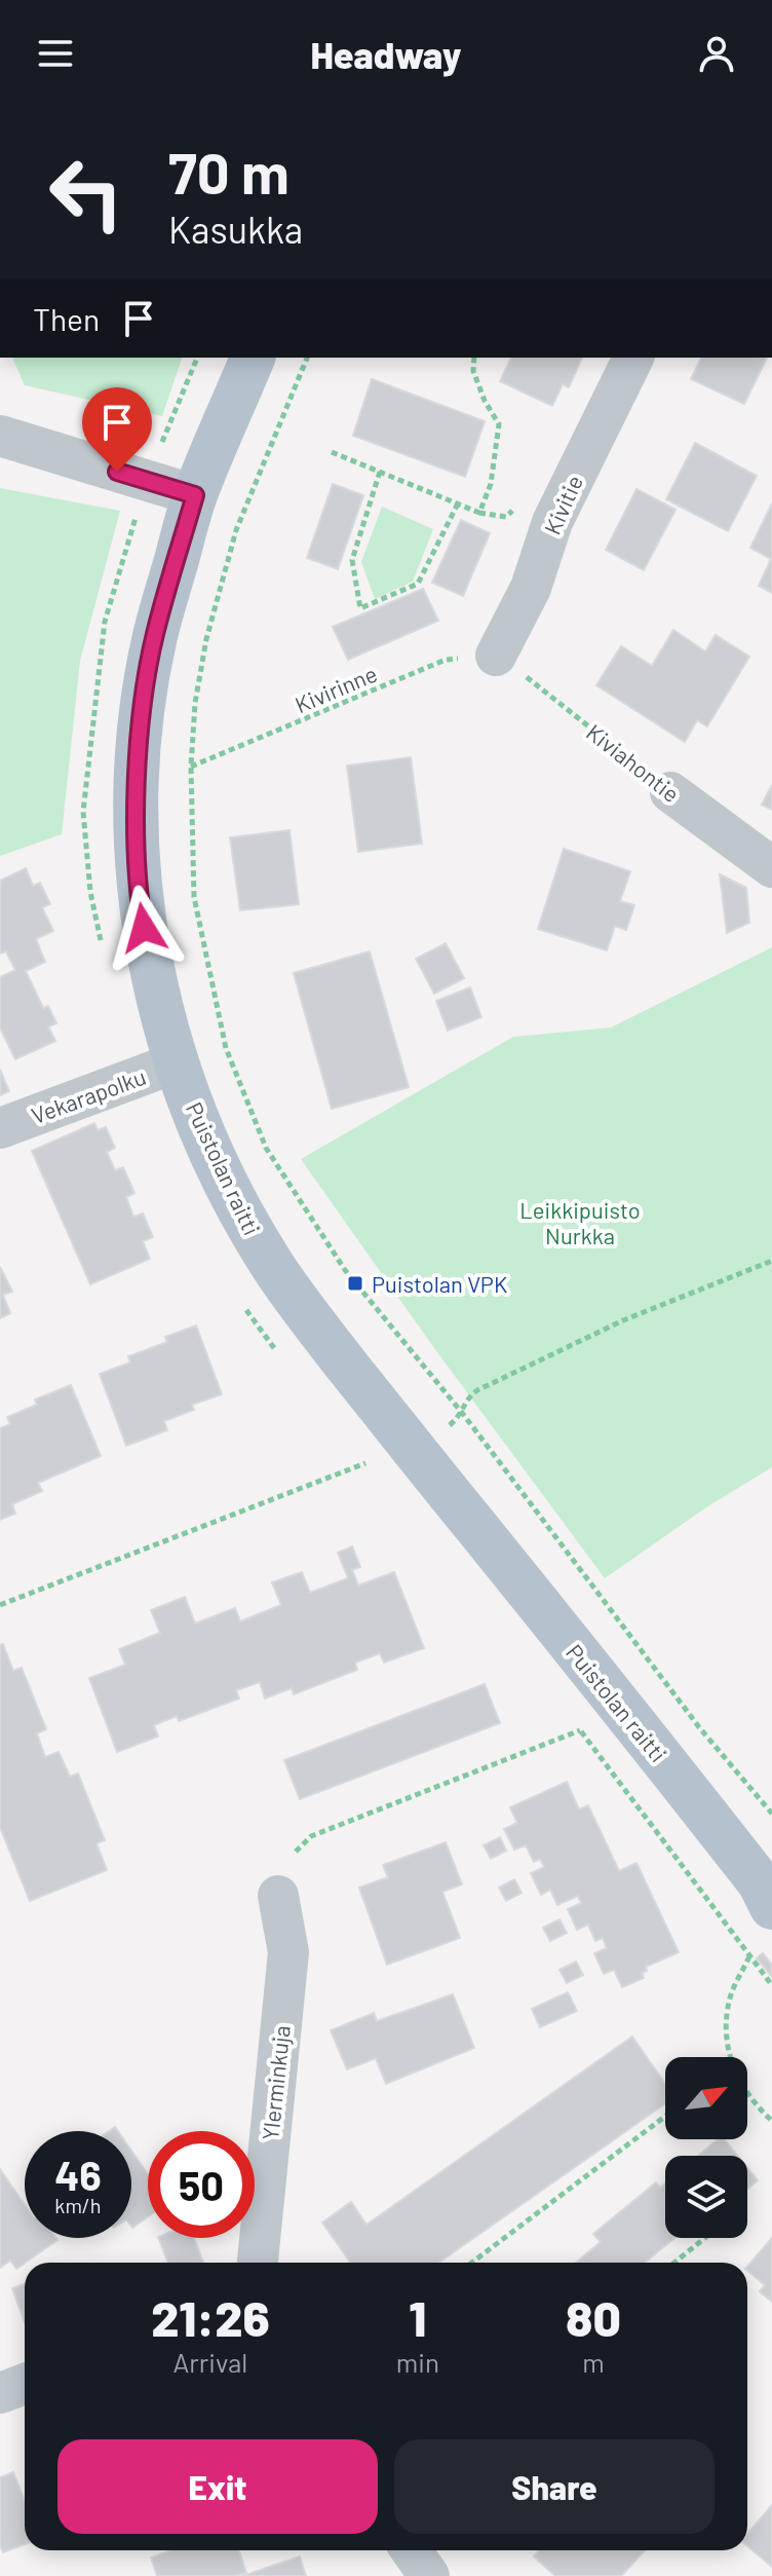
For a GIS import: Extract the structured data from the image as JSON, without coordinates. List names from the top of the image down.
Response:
{
  "streets": {
    "main road": ["Puistolan raitti"],
    "street": [
      "Kivitie",
      "Kiviahontie",
      "Vekarapolku",
      "Ylerminkuja"
    ],
    "path": ["Kivirinne"]
  },
  "crossings": [
    ["Kivitie", "Kivirinne"],
    ["Kivitie", "Kiviahontie"],
    ["Kivirinne", "Kiviahontie"],
    ["Vekarapolku", "Puistolan raitti"]
  ],
  "parks": ["Leikkipuisto Nurkka"],
  "places": {
    "transit": ["Puistolan VPK"]
  },
  "north": "top right",
  "page": {
    "header": "Headway",
    "turn": ["70 m", "Kasukka"],
    "then": "Then",
    "speed": "46 km/h",
    "limit": "50",
    "eta": [
      "21:26",
      "Arrival",
      "1",
      "min",
      "80",
      "m"
    ],
    "buttons": ["Exit", "Share"]
  }
}
